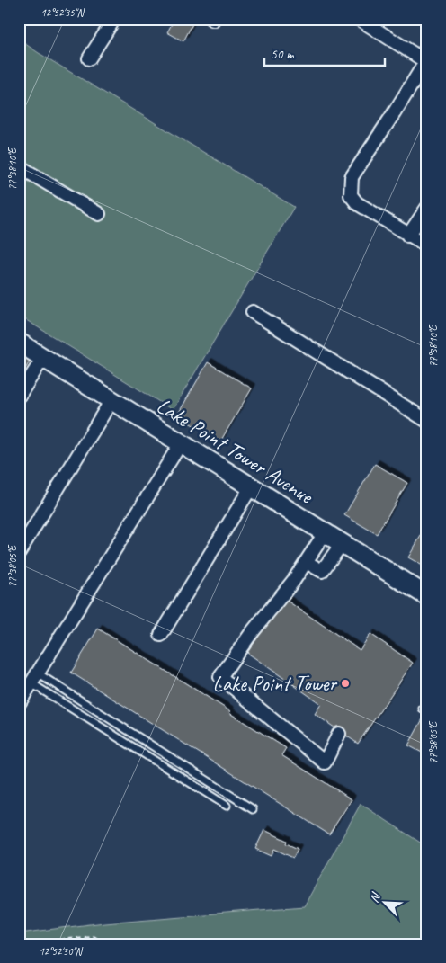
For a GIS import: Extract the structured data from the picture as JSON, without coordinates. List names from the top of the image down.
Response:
{
  "streets": {
    "street": ["Lake Point Tower Avenue"]
  },
  "places": ["Lake Point Tower"],
  "scale_bar": "50 m",
  "north": "top left",
  "coordinates": [
    "12°52'35\"N",
    "77°38'10\"E",
    "77°38'05\"E",
    "12°52'30\"N"
  ]
}
